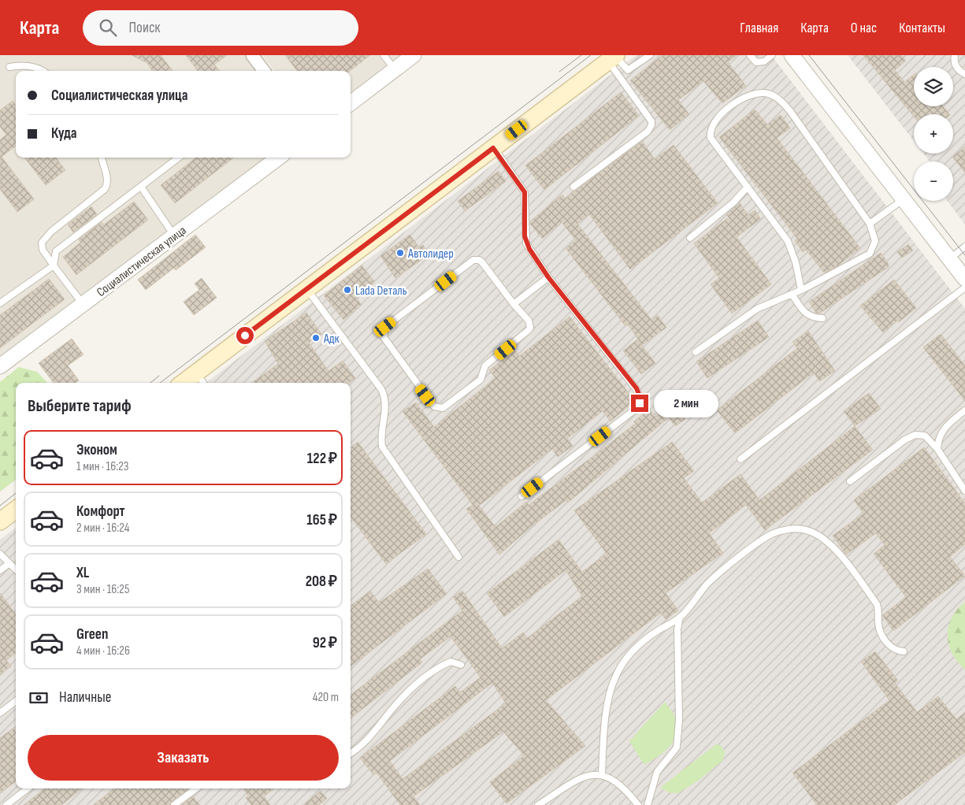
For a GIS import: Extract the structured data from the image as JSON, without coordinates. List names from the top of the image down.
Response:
{
  "streets": {
    "street": ["Социалистическая улица"]
  },
  "places": ["Автолидер", "Lada Dеталь", "Адк"],
  "page": {
    "header": "Карта",
    "search": "Поиск",
    "nav": [
      "Главная",
      "Карта",
      "О нас",
      "Контакты"
    ],
    "map_buttons": ["+", "−"],
    "banner": ["Социалистическая улица", "Куда"],
    "heading": "Выберите тариф",
    "bubble": "2 мин",
    "list": [
      {
        "name": "Эконом",
        "note": "1 мин · 16:23",
        "value": "122 ₽"
      },
      {
        "name": "Комфорт",
        "note": "2 мин · 16:24",
        "value": "165 ₽"
      },
      {
        "name": "XL",
        "note": "3 мин · 16:25",
        "value": "208 ₽"
      },
      {
        "name": "Green",
        "note": "4 мин · 16:26",
        "value": "92 ₽"
      }
    ],
    "pay": ["Наличные", "420 m"],
    "buttons": "Заказать"
  }
}
